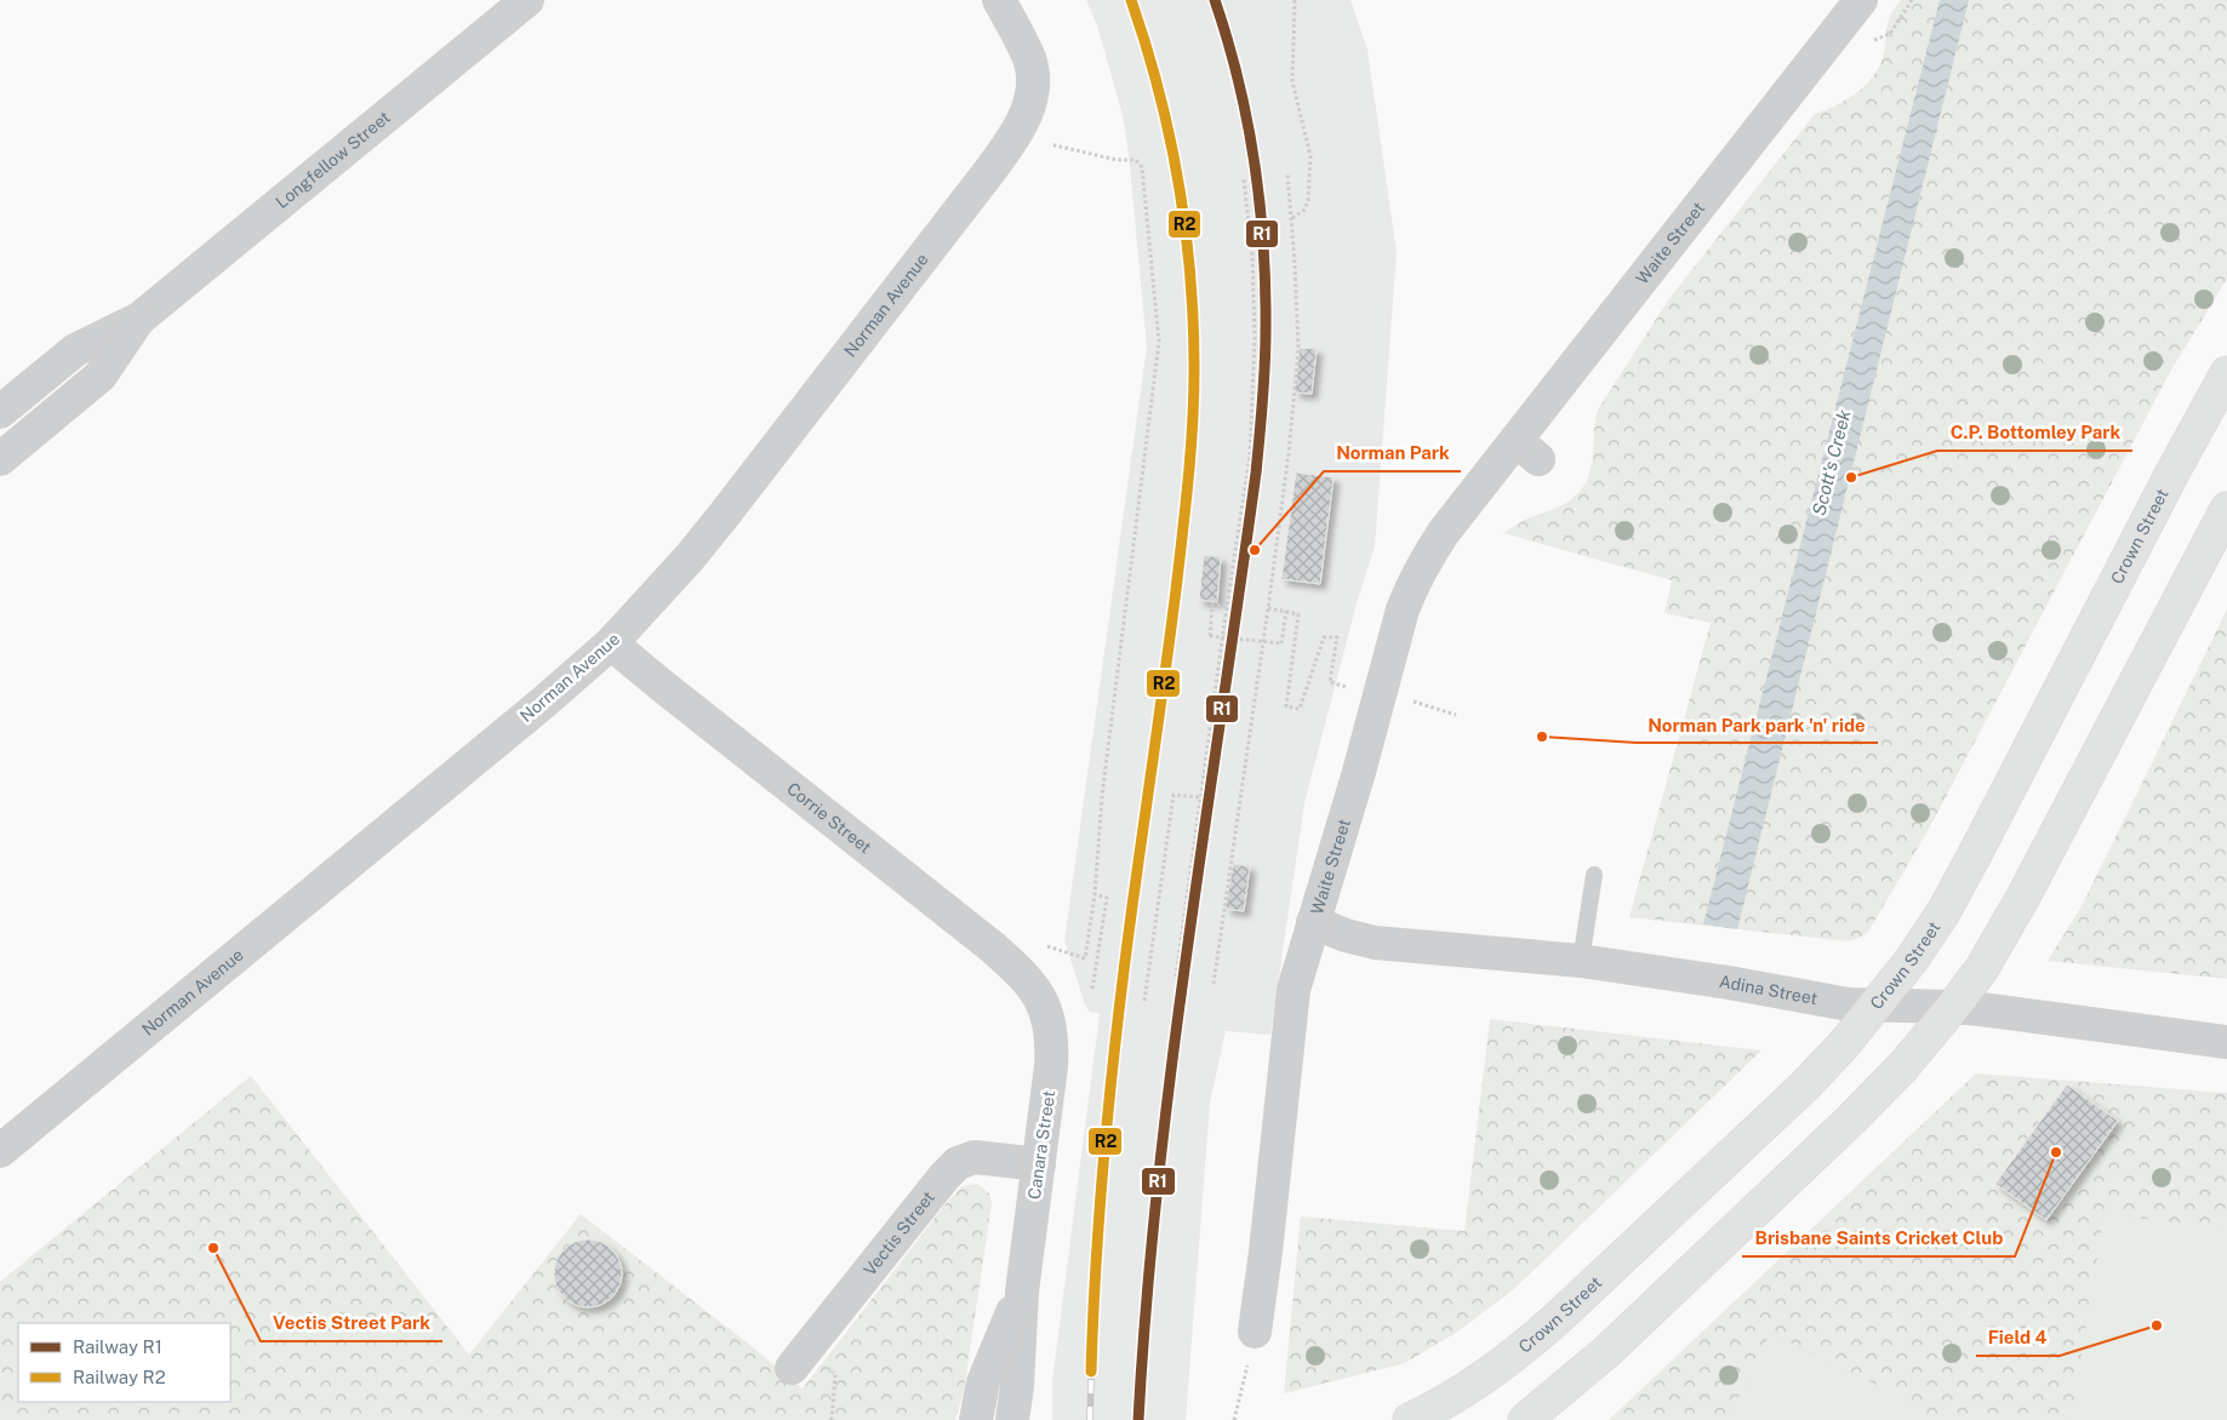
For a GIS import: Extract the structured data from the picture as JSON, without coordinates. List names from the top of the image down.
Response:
{
  "streets": {
    "main road": ["Crown Street"],
    "street": [
      "Longfellow Street",
      "Waite Street",
      "Norman Avenue",
      "Corrie Street",
      "Adina Street",
      "Canara Street",
      "Vectis Street"
    ]
  },
  "crossings": [
    ["Waite Street", "Adina Street"],
    ["Norman Avenue", "Corrie Street"],
    ["Crown Street", "Adina Street"],
    ["Corrie Street", "Canara Street"],
    ["Canara Street", "Vectis Street"]
  ],
  "water": ["Scott's Creek"],
  "places": [
    "C.P. Bottomley Park",
    "Norman Park",
    "Norman Park park 'n' ride",
    "Brisbane Saints Cricket Club",
    "Vectis Street Park",
    "Field 4"
  ],
  "lines": ["rail line R1", "rail line R2"],
  "legend": ["Railway R1", "Railway R2"]
}
